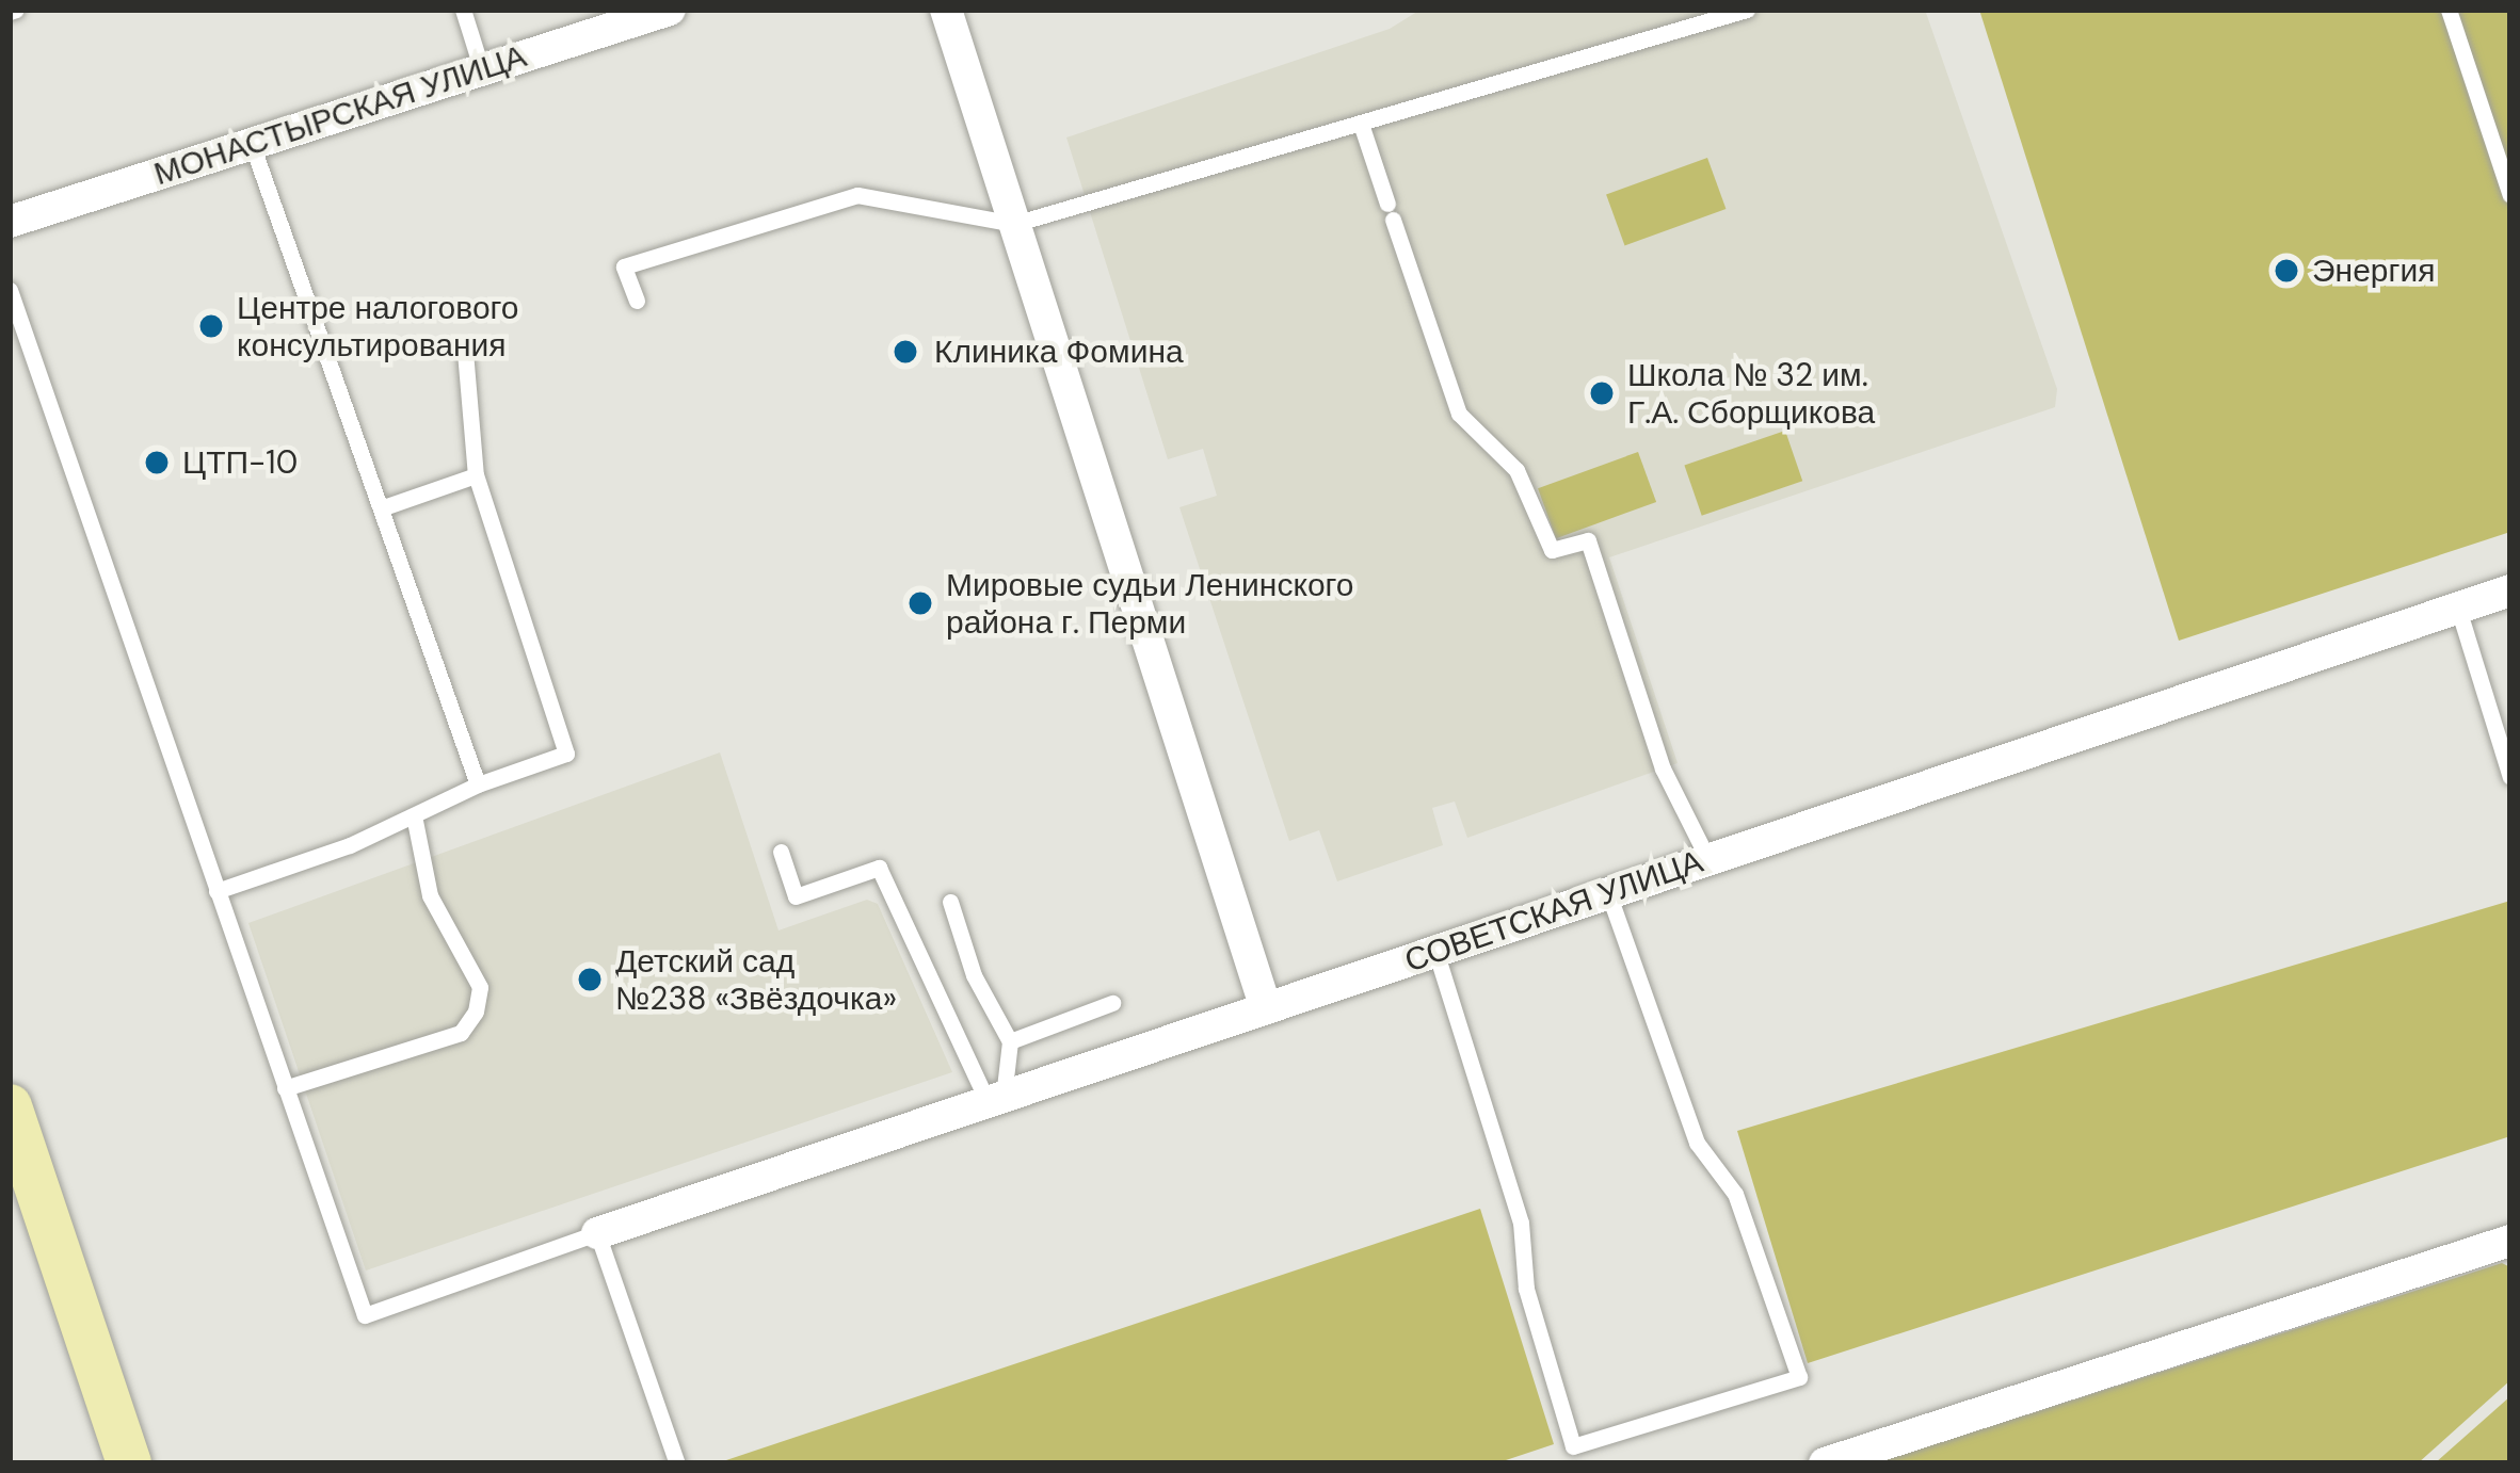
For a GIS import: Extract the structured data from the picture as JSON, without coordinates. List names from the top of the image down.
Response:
{
  "streets": {
    "street": ["МОНАСТЫРСКАЯ УЛИЦА", "СОВЕТСКАЯ УЛИЦА"]
  },
  "places": [
    "Энергия",
    "Центре налогового консультирования",
    "Клиника Фомина",
    "Школа № 32 им. Г.А. Сборщикова",
    "ЦТП-10",
    "Мировые судьи Ленинского района г. Перми",
    "Детский сад №238 «Звёздочка»"
  ]
}
